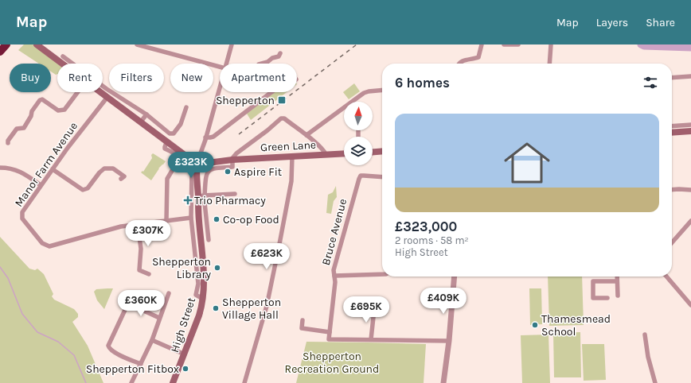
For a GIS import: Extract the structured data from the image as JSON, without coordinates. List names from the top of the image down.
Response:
{
  "streets": {
    "main road": ["Green Lane", "High Street"],
    "street": ["Manor Farm Avenue", "Bruce Avenue"]
  },
  "crossings": [
    ["Green Lane", "High Street"]
  ],
  "parks": ["Shepperton Recreation Ground"],
  "places": {
    "transit": ["Shepperton"],
    "other": [
      "Aspire Fit",
      "Co-op Food",
      "Shepperton Library",
      "Shepperton Village Hall",
      "Thamesmead School",
      "Shepperton Fitbox"
    ],
    "health": ["Trio Pharmacy"]
  },
  "north": "top",
  "page": {
    "header": "Map",
    "nav": ["Map", "Layers", "Share"],
    "chip": [
      "Buy",
      "Rent",
      "Filters",
      "New",
      "Apartment"
    ],
    "heading": "6 homes",
    "list": [
      {
        "name": "£323,000",
        "note": "2 rooms · 58 m² · High Street"
      }
    ],
    "price": [
      "£323K",
      "£307K",
      "£623K",
      "£409K",
      "£360K",
      "£695K"
    ]
  }
}
